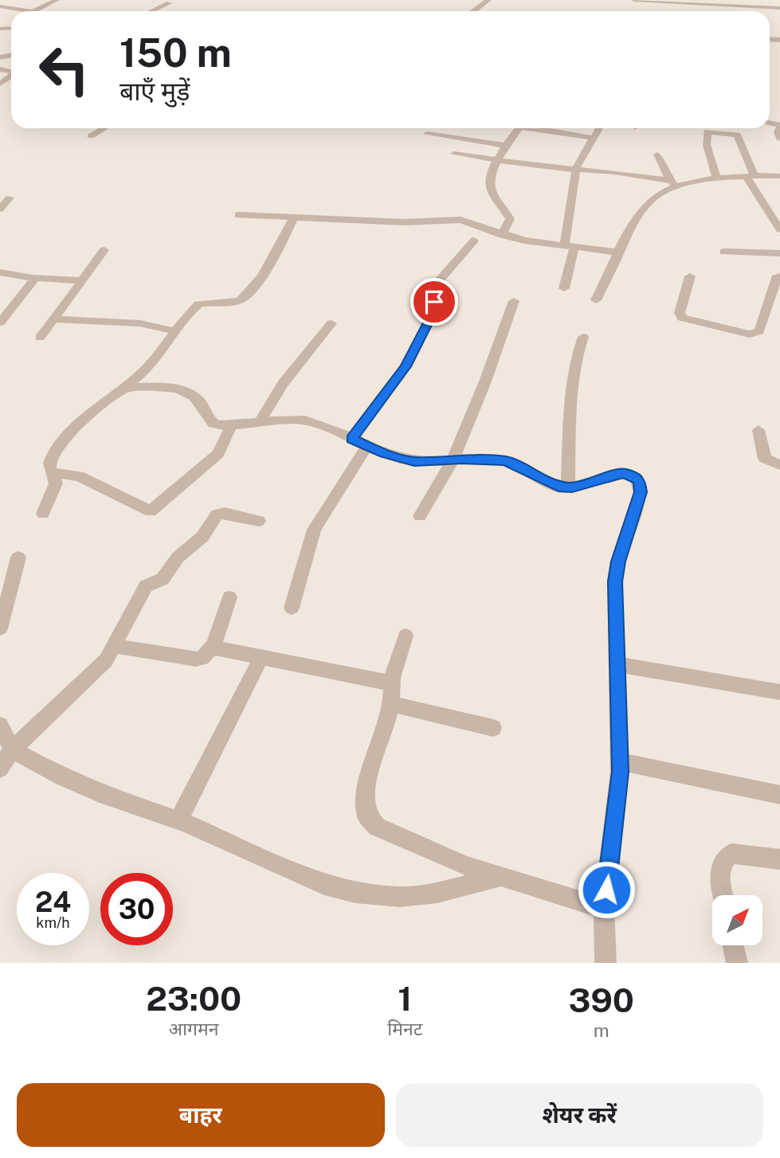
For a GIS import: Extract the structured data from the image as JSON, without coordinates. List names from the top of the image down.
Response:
{
  "north": "top right",
  "page": {
    "turn": ["150 m", "बाएँ मुड़ें"],
    "speed": "24 km/h",
    "limit": "30",
    "eta": [
      "23:00",
      "आगमन",
      "1",
      "मिनट",
      "390",
      "m"
    ],
    "buttons": ["बाहर", "शेयर करें"]
  }
}
